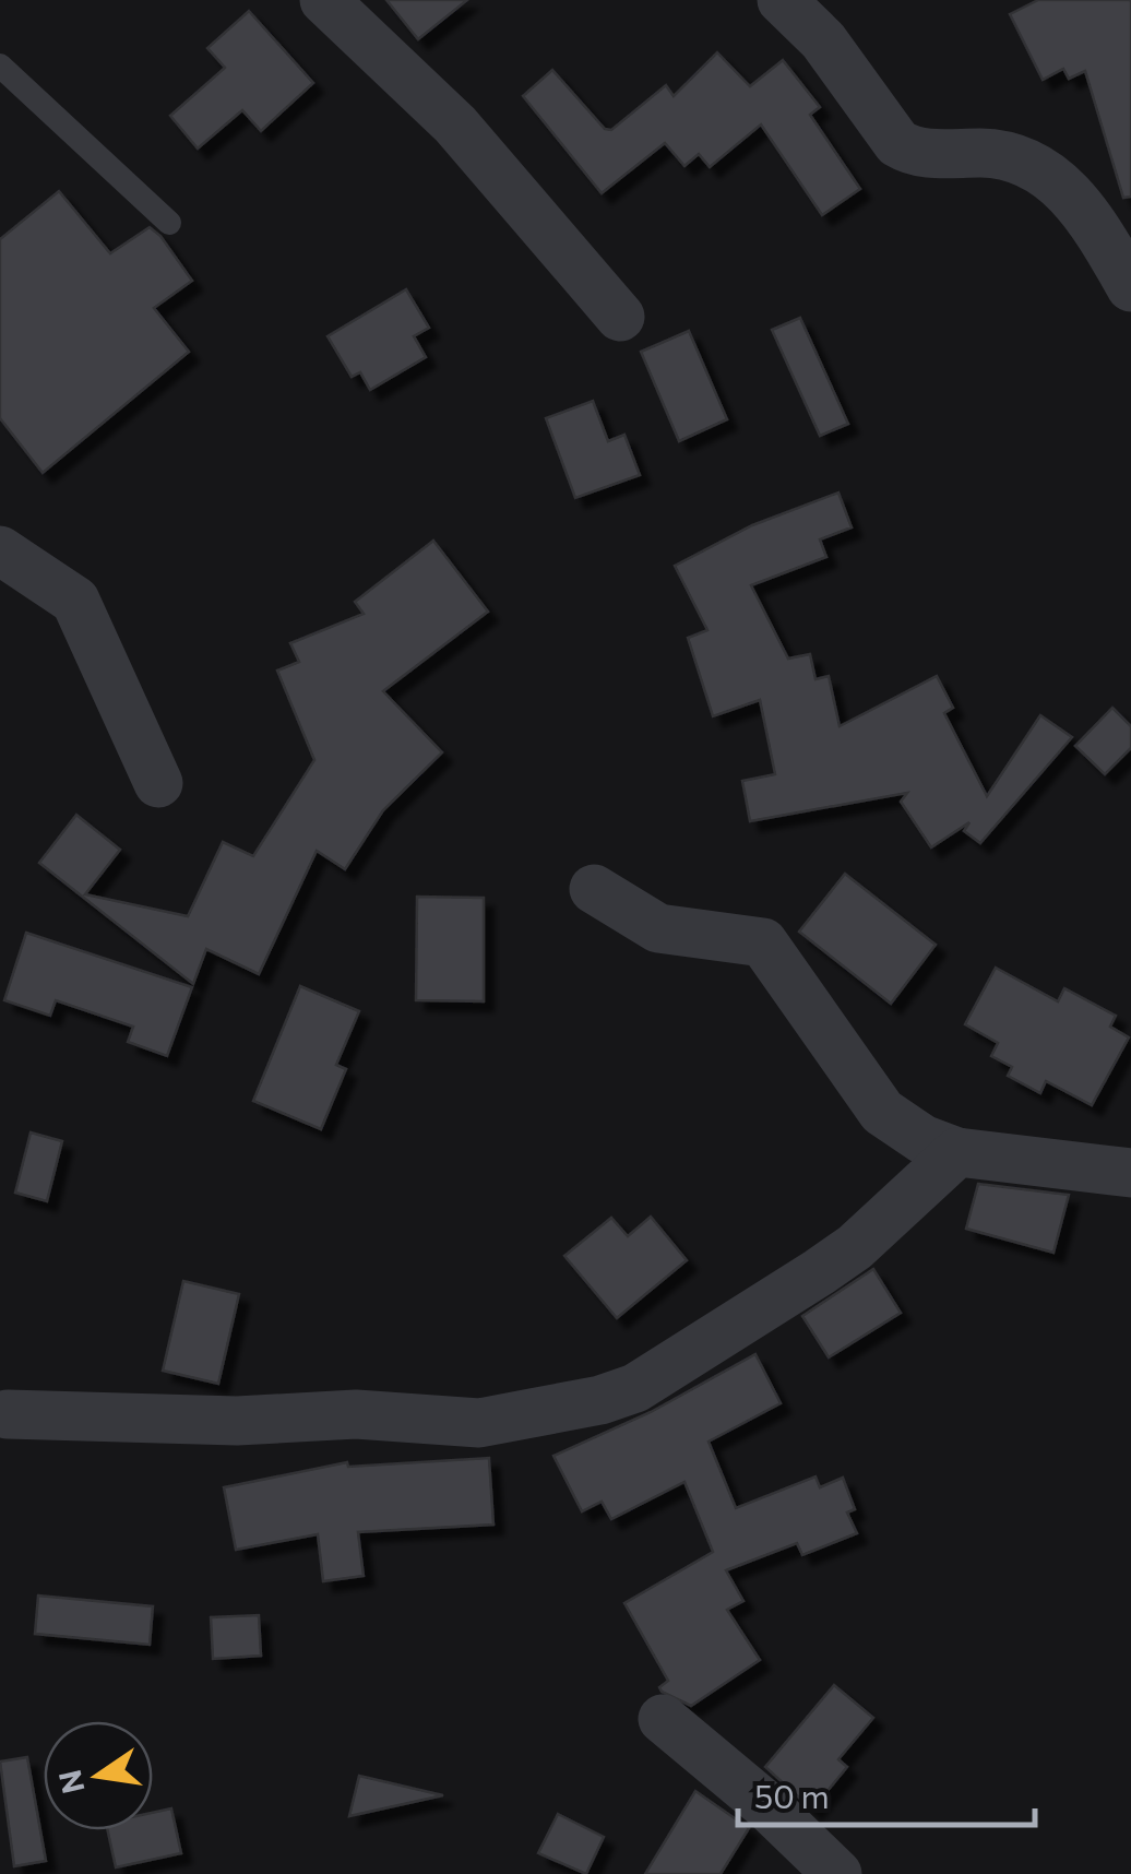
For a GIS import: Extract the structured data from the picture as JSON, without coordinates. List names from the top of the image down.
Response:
{
  "scale_bar": "50 m",
  "north": "left"
}
